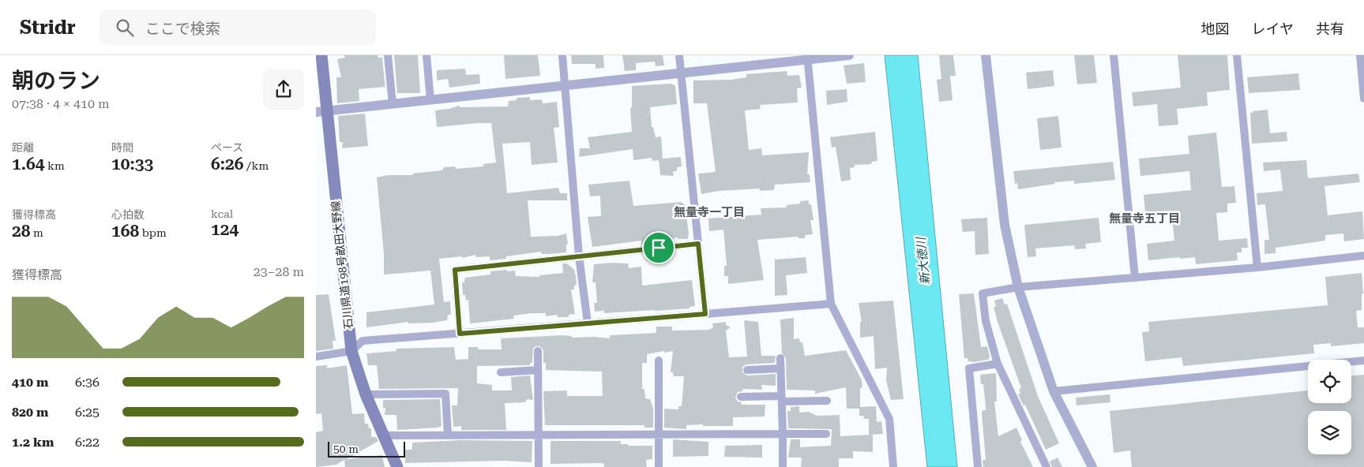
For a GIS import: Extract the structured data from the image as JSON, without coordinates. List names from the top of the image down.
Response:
{
  "streets": {
    "main road": ["石川県道198号畝田大野線"]
  },
  "districts": ["無量寺一丁目", "無量寺五丁目"],
  "water": ["新大徳川"],
  "scale_bar": "50 m",
  "page": {
    "header": "Stridr",
    "search": "ここで検索",
    "nav": ["地図", "レイヤ", "共有"],
    "heading": ["朝のラン", "07:38 · 4 × 410 m"],
    "stats": [
      ["距離", "1.64 km"],
      ["時間", "10:33"],
      ["ペース", "6:26 /km"],
      ["獲得標高", "28 m"],
      ["心拍数", "168 bpm"],
      ["kcal", "124"]
    ],
    "chart": ["獲得標高", "23–28 m"],
    "list": [
      {
        "name": "410 m",
        "note": "6:36"
      },
      {
        "name": "820 m",
        "note": "6:25"
      },
      {
        "name": "1.2 km",
        "note": "6:22"
      }
    ],
    "scale": "50 m"
  }
}
